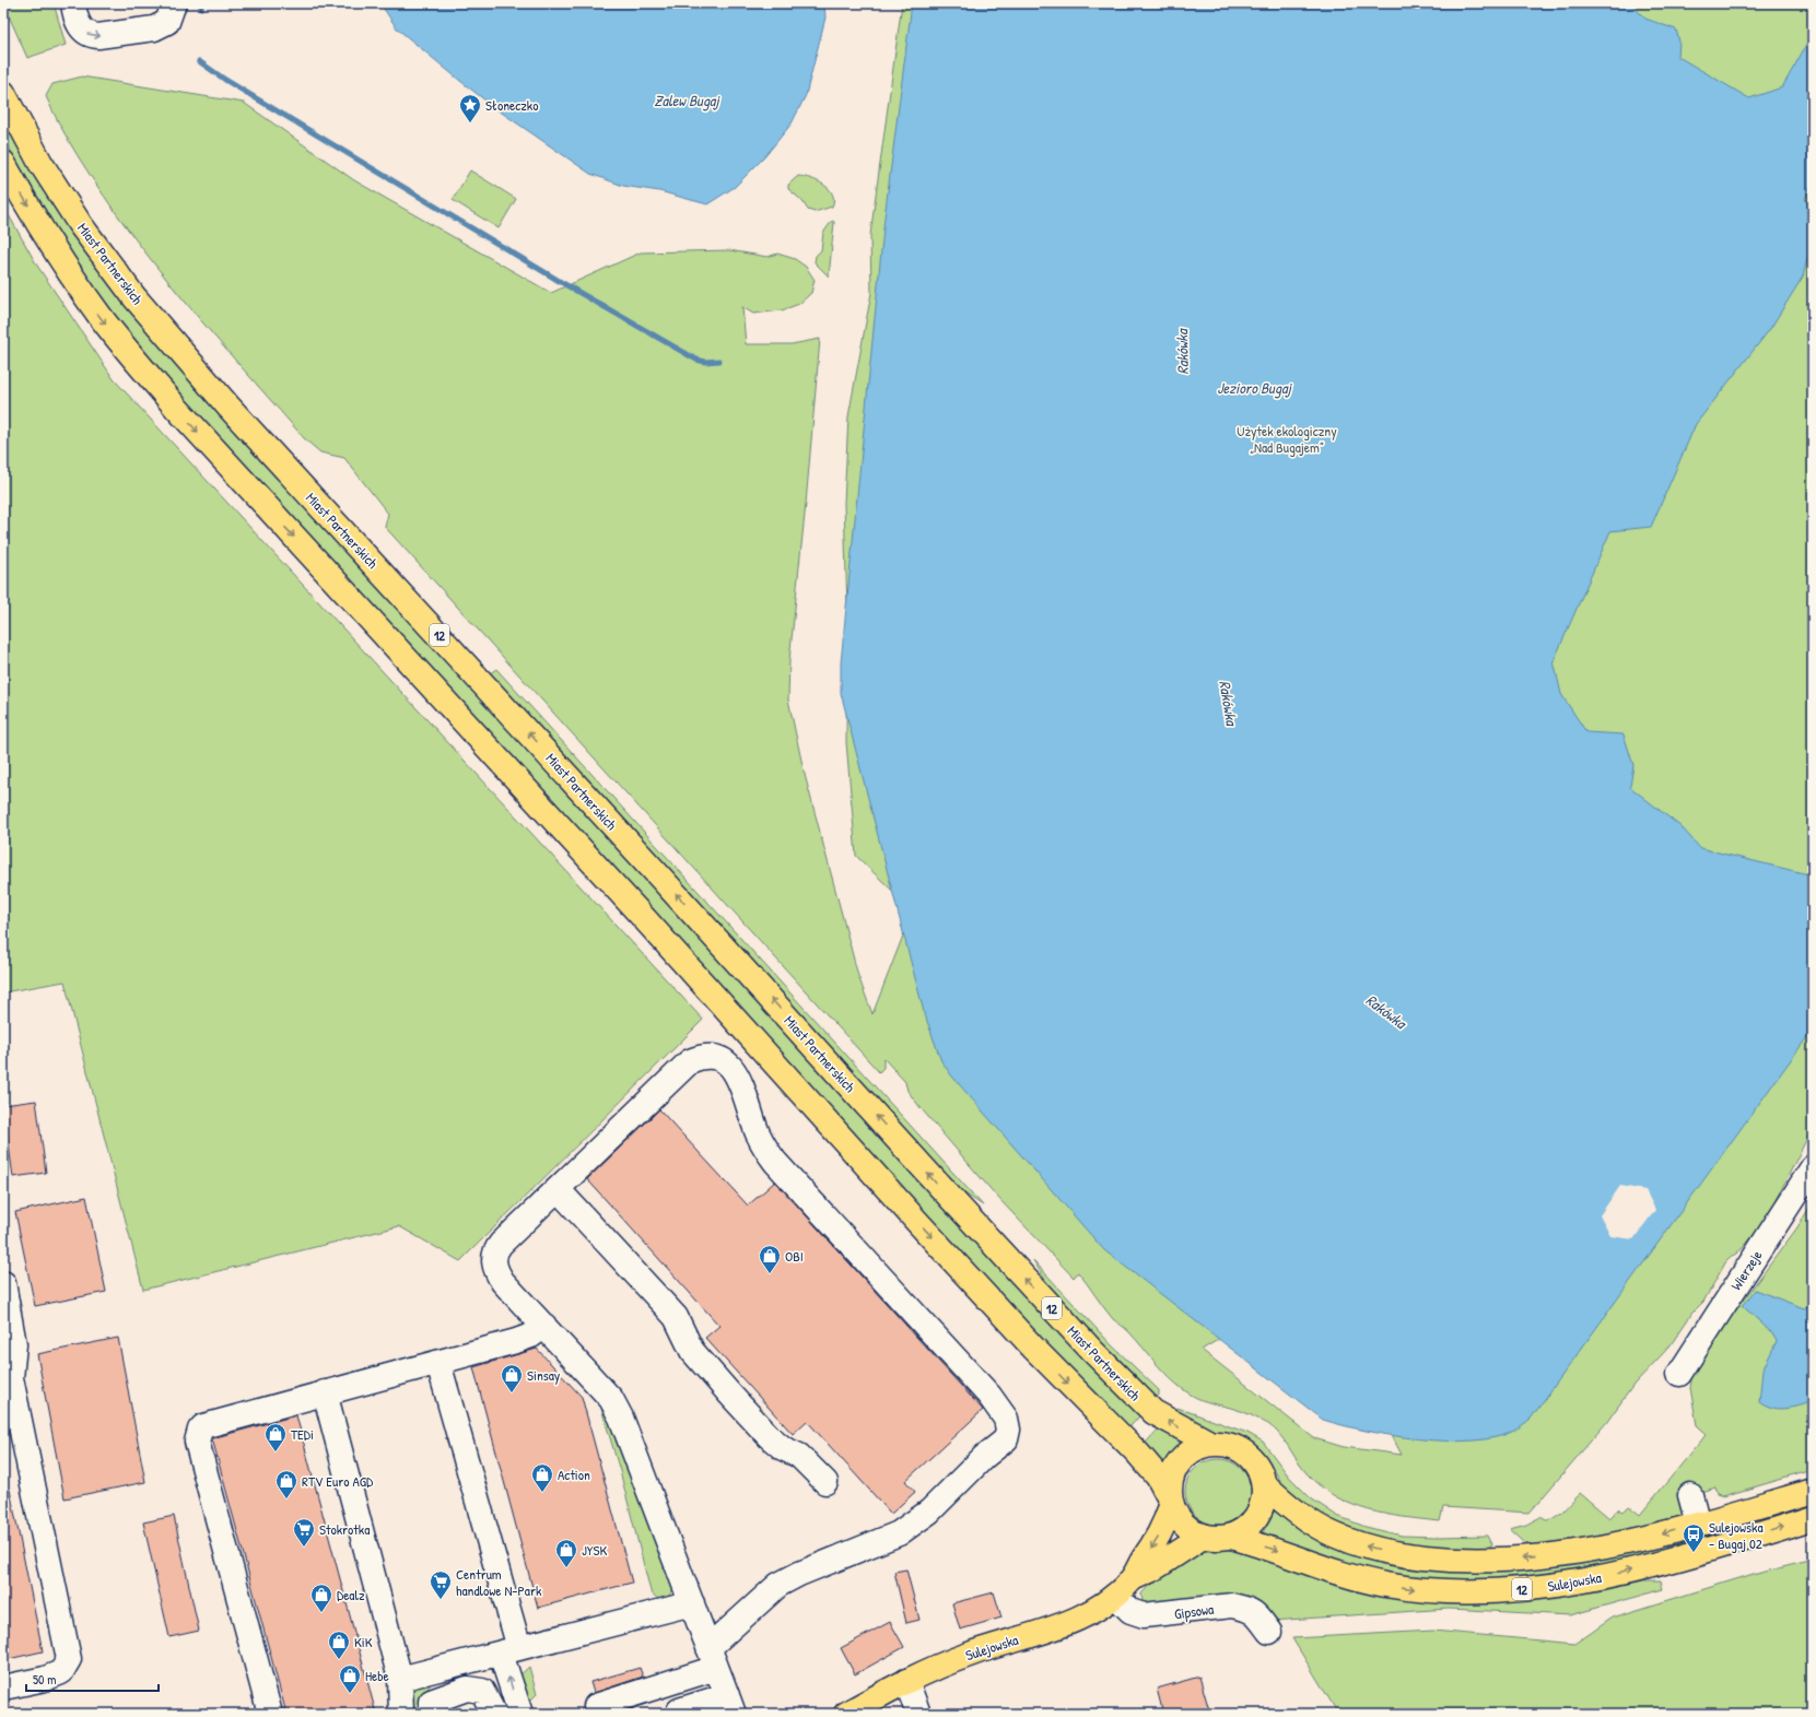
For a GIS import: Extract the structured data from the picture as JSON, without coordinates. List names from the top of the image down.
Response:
{
  "streets": {
    "main road": ["Miast Partnerskich", "12", "Sulejowska"],
    "street": ["Wierzeje", "Gipsowa"]
  },
  "crossings": [
    ["Miast Partnerskich", "12"],
    ["Miast Partnerskich", "Sulejowska"],
    ["12", "Sulejowska"],
    ["Sulejowska", "Gipsowa"]
  ],
  "water": ["Zalew Bugaj", "Rakówka", "Jezioro Bugaj"],
  "parks": ["Użytek ekologiczny „Nad Bugajem”"],
  "places": {
    "place": ["Słoneczko"],
    "shop": [
      "OBI",
      "Sinsay",
      "TEDi",
      "Action",
      "RTV Euro AGD",
      "JYSK",
      "Dealz",
      "KiK",
      "Hebe"
    ],
    "supermarket": ["Stokrotka", "Centrum handlowe N-Park"],
    "bus stop": ["Sulejowska - Bugaj 02"]
  },
  "scale_bar": "50 m"
}
